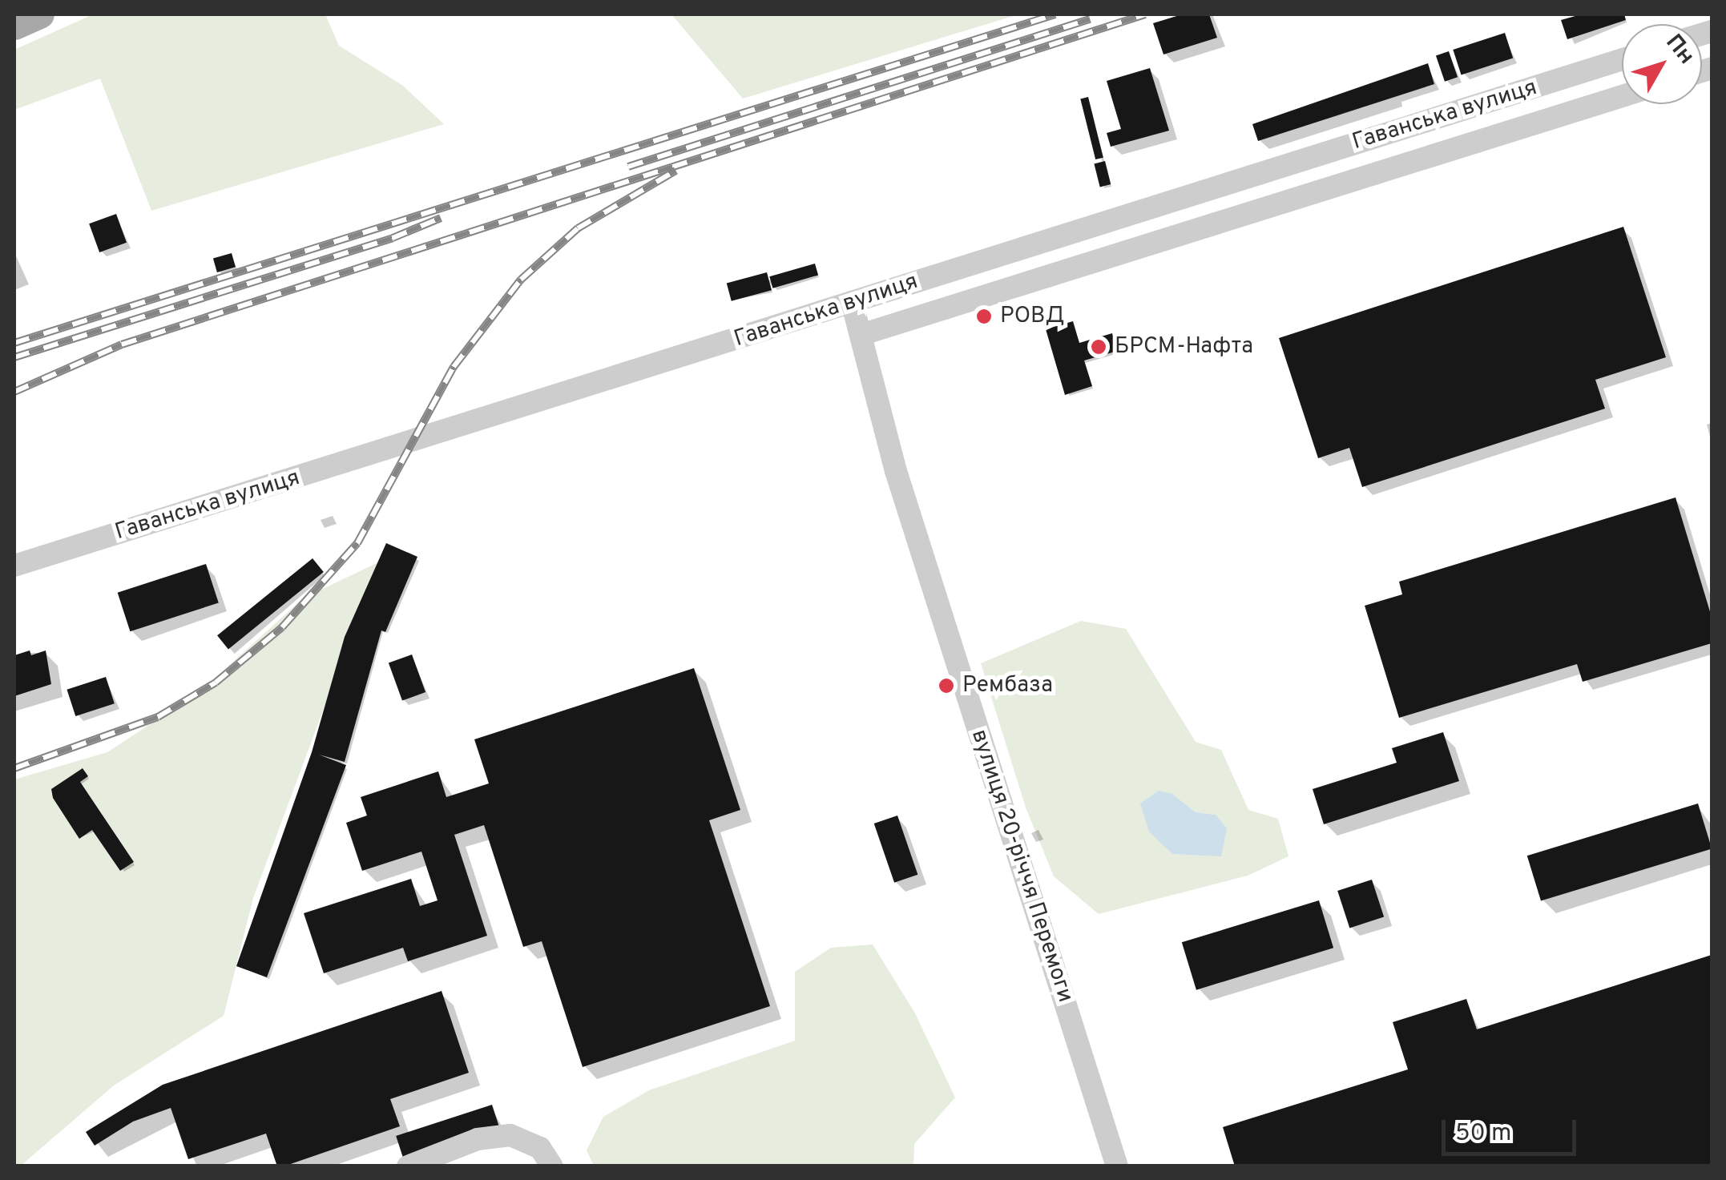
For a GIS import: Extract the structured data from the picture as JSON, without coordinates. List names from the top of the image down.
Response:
{
  "streets": {
    "street": ["Гаванська вулиця", "вулиця 20-річчя Перемоги"]
  },
  "crossings": [
    ["Гаванська вулиця", "вулиця 20-річчя Перемоги"]
  ],
  "places": ["РОВД", "БРСМ-Нафта", "Рембаза"],
  "scale_bar": "50 m",
  "north": "top right"
}
